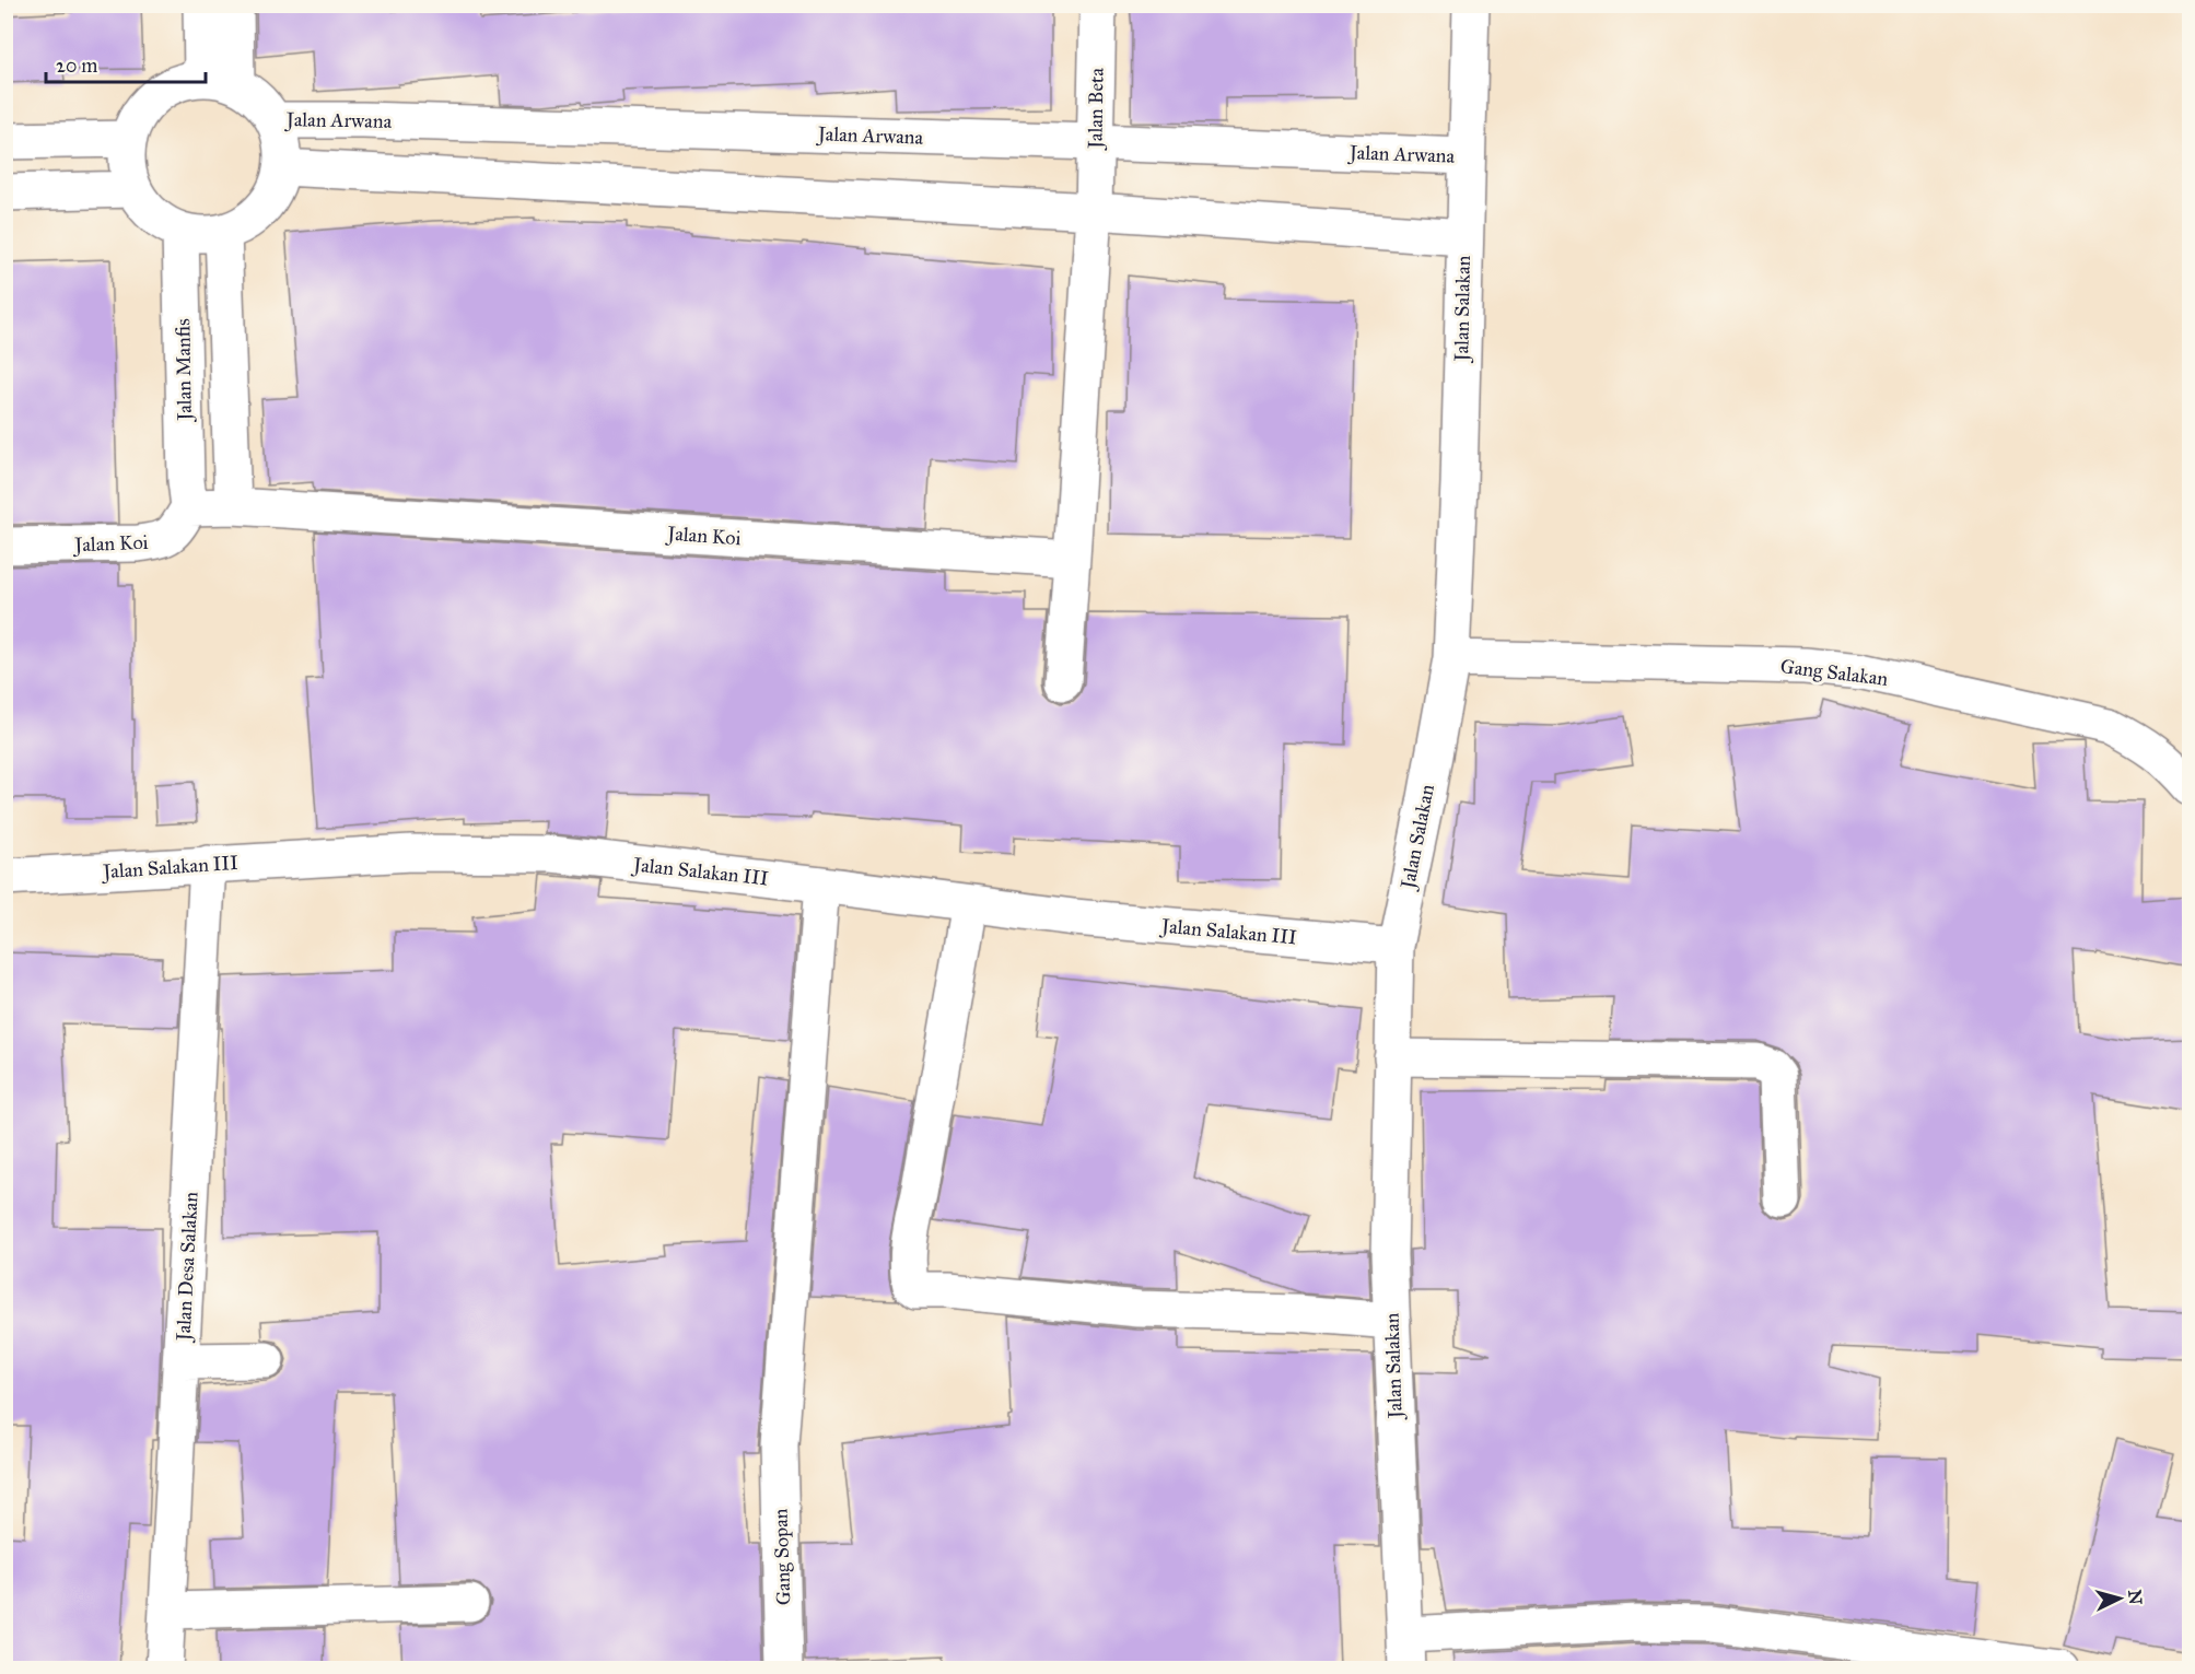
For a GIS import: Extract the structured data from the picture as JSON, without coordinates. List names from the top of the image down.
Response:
{
  "streets": {
    "street": [
      "Jalan Beta",
      "Jalan Arwana",
      "Jalan Salakan",
      "Jalan Manfis",
      "Jalan Koi",
      "Gang Salakan",
      "Jalan Salakan III",
      "Jalan Desa Salakan",
      "Gang Sopan"
    ]
  },
  "crossings": [
    ["Jalan Beta", "Jalan Arwana"],
    ["Jalan Arwana", "Jalan Salakan"],
    ["Jalan Arwana", "Jalan Manfis"],
    ["Jalan Salakan", "Gang Salakan"],
    ["Jalan Salakan", "Jalan Salakan III"],
    ["Jalan Manfis", "Jalan Koi"],
    ["Jalan Salakan III", "Jalan Desa Salakan"],
    ["Jalan Salakan III", "Gang Sopan"]
  ],
  "scale_bar": "20 m",
  "north": "right"
}
